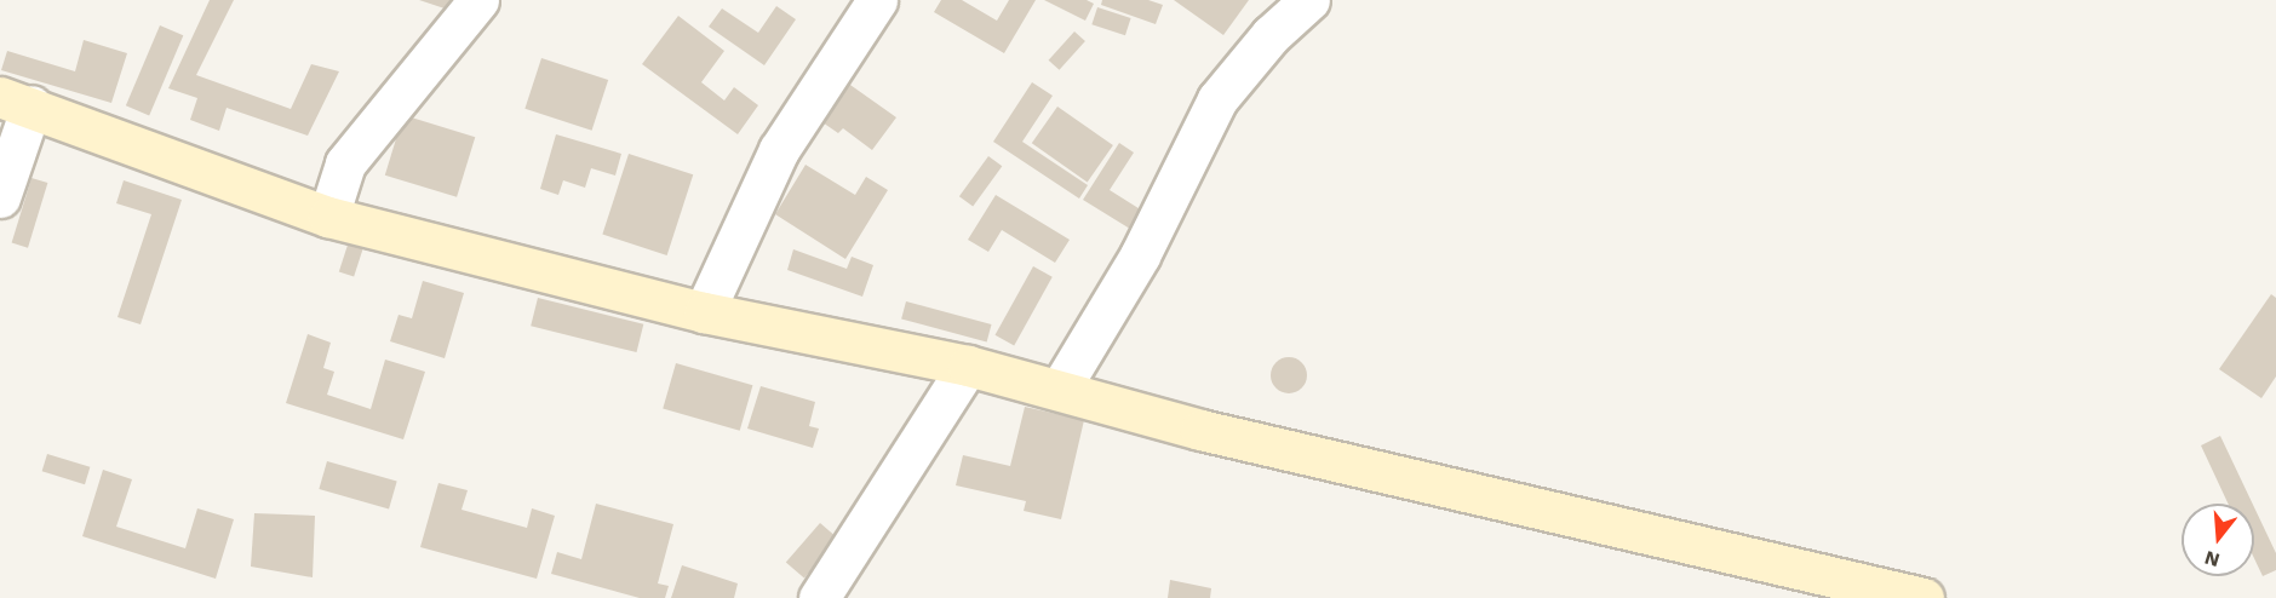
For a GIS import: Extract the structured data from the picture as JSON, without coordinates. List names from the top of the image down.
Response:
{
  "north": "bottom"
}
